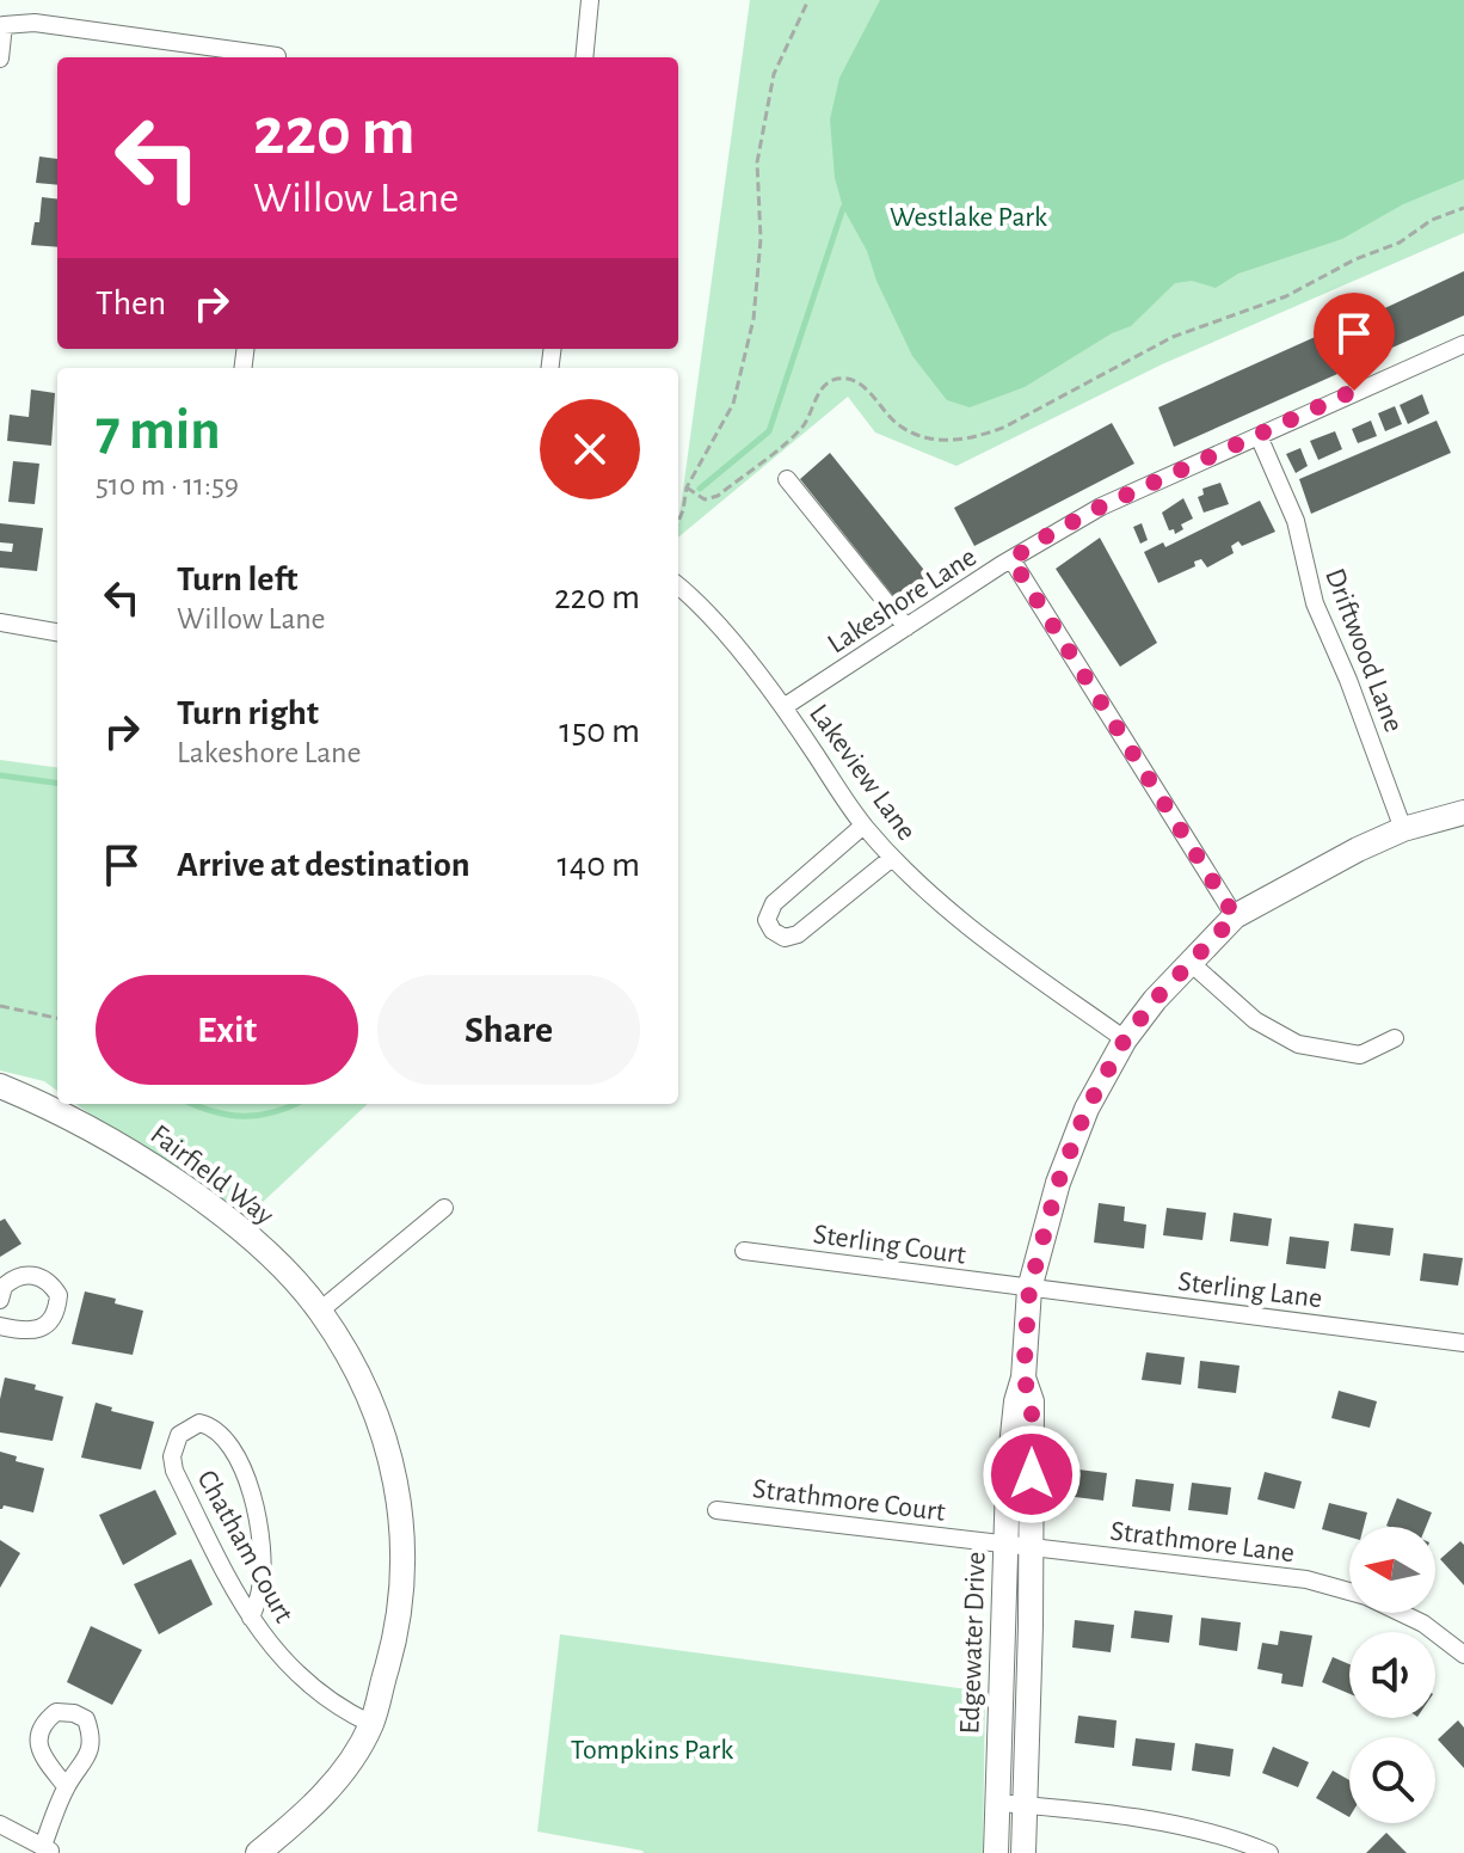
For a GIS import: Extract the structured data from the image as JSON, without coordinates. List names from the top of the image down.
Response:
{
  "streets": {
    "street": [
      "Lakeshore Lane",
      "Driftwood Lane",
      "Lakeview Lane",
      "Fairfield Way",
      "Sterling Court",
      "Sterling Lane",
      "Strathmore Court",
      "Strathmore Lane",
      "Chatham Court",
      "Edgewater Drive"
    ]
  },
  "crossings": [
    ["Lakeshore Lane", "Driftwood Lane"],
    ["Lakeshore Lane", "Lakeview Lane"],
    ["Driftwood Lane", "Edgewater Drive"],
    ["Lakeview Lane", "Edgewater Drive"],
    ["Fairfield Way", "Chatham Court"],
    ["Sterling Court", "Sterling Lane"],
    ["Sterling Court", "Edgewater Drive"],
    ["Sterling Lane", "Edgewater Drive"],
    ["Strathmore Court", "Strathmore Lane"],
    ["Strathmore Court", "Edgewater Drive"],
    ["Strathmore Lane", "Edgewater Drive"]
  ],
  "parks": ["Westlake Park", "Tompkins Park"],
  "north": "left",
  "page": {
    "turn": ["220 m", "Willow Lane"],
    "then": "Then",
    "heading": ["7 min", "510 m · 11:59"],
    "list": [
      {
        "name": "Turn left",
        "note": "Willow Lane",
        "value": "220 m"
      },
      {
        "name": "Turn right",
        "note": "Lakeshore Lane",
        "value": "150 m"
      },
      {
        "name": "Arrive at destination",
        "value": "140 m"
      }
    ],
    "buttons": ["Exit", "Share"]
  }
}
